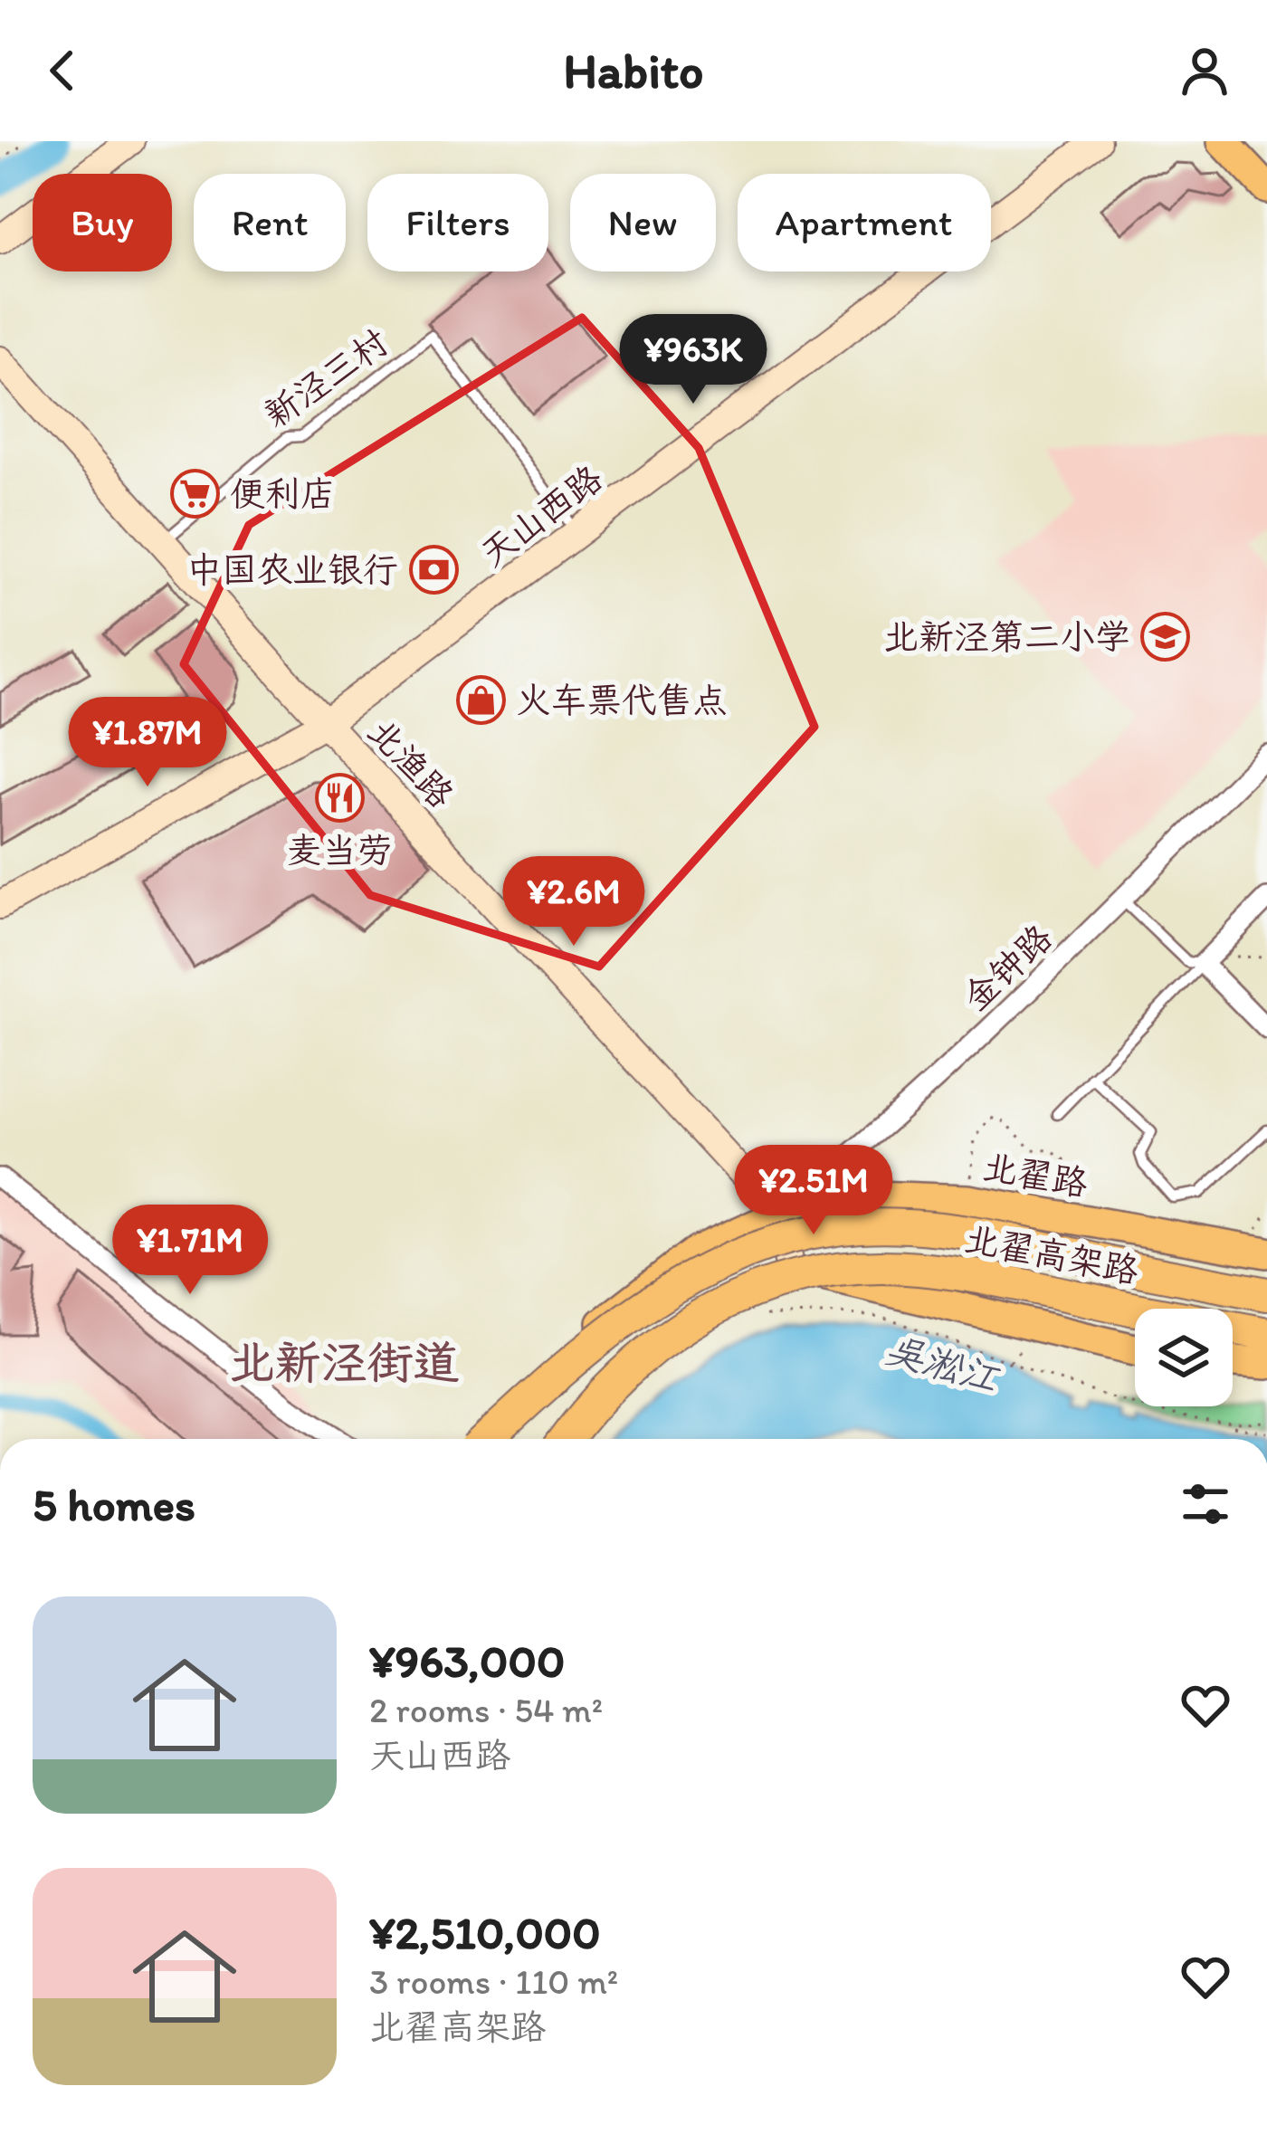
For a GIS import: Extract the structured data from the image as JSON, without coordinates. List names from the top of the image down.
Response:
{
  "streets": {
    "highway": ["北翟高架路"],
    "main road": ["北翟路"],
    "street": ["天山西路", "北渔路", "金钟路"],
    "lane": ["新泾三村"]
  },
  "crossings": [
    ["新泾三村", "天山西路"],
    ["新泾三村", "北渔路"],
    ["天山西路", "北渔路"],
    ["北渔路", "金钟路"],
    ["北渔路", "北翟路"],
    ["金钟路", "北翟路"]
  ],
  "districts": ["北新泾街道"],
  "water": ["吴淞江"],
  "places": {
    "supermarket": ["便利店"],
    "bank": ["中国农业银行"],
    "school or university": ["北新泾第二小学"],
    "shop": ["火车票代售点"],
    "restaurant": ["麦当劳"]
  },
  "page": {
    "header": "Habito",
    "chip": [
      "Buy",
      "Rent",
      "Filters",
      "New",
      "Apartment"
    ],
    "price": [
      "¥963K",
      "¥1.87M",
      "¥2.6M",
      "¥2.51M",
      "¥1.71M"
    ],
    "heading": "5 homes",
    "list": [
      {
        "name": "¥963,000",
        "note": "2 rooms · 54 m² · 天山西路"
      },
      {
        "name": "¥2,510,000",
        "note": "3 rooms · 110 m² · 北翟高架路"
      }
    ]
  }
}
